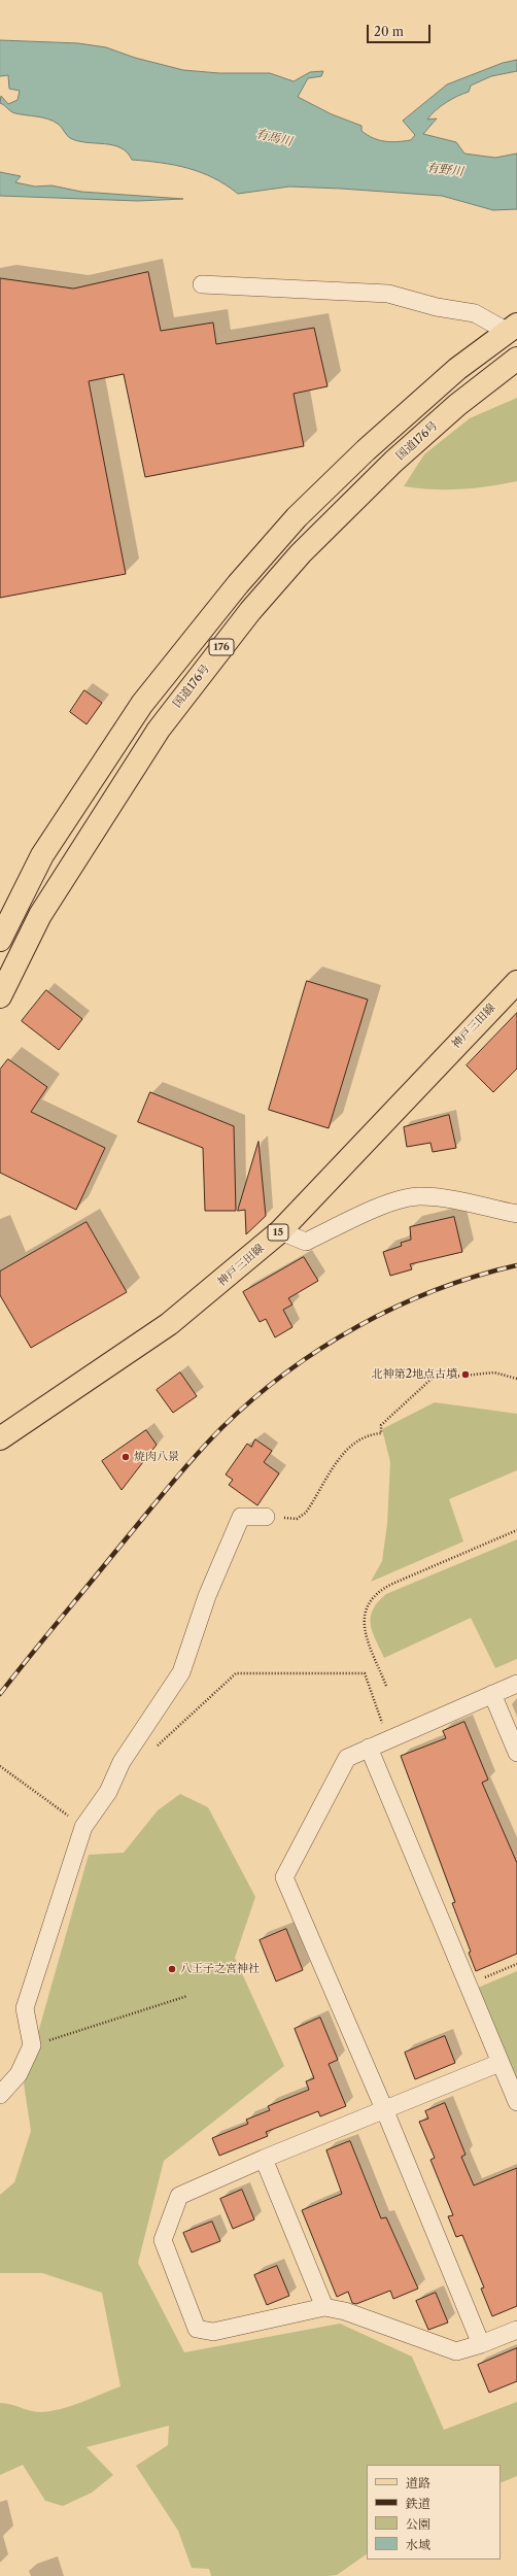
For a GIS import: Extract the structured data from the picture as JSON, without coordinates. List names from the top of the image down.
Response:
{
  "streets": {
    "main road": [
      "国道176号",
      "176",
      "神戸三田線",
      "15"
    ]
  },
  "water": ["有馬川", "有野川"],
  "places": ["北神第2地点古墳", "焼肉八景", "八王子之宮神社"],
  "legend": [
    "道路",
    "鉄道",
    "公園",
    "水域"
  ],
  "scale_bar": "20 m"
}
